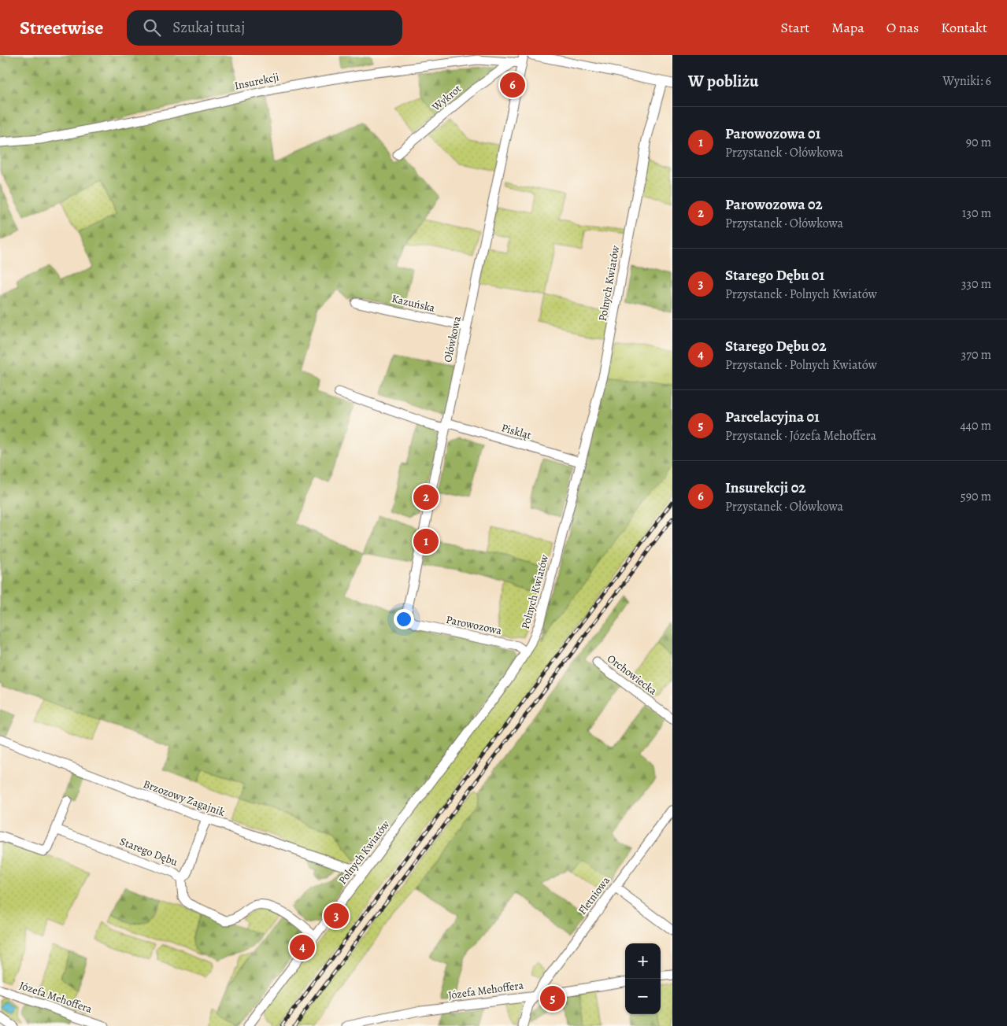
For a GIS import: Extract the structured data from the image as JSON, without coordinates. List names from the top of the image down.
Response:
{
  "streets": {
    "street": [
      "Insurekcji",
      "Wykrot",
      "Polnych Kwiatów",
      "Kazuńska",
      "Ołówkowa",
      "Piskląt",
      "Parowozowa",
      "Orchowiecka",
      "Brzozowy Zagajnik",
      "Starego Dębu",
      "Fletniowa",
      "Józefa Mehoffera"
    ]
  },
  "crossings": [
    ["Insurekcji", "Wykrot"],
    ["Insurekcji", "Ołówkowa"],
    ["Wykrot", "Ołówkowa"],
    ["Polnych Kwiatów", "Piskląt"],
    ["Polnych Kwiatów", "Parowozowa"],
    ["Polnych Kwiatów", "Brzozowy Zagajnik"],
    ["Polnych Kwiatów", "Starego Dębu"],
    ["Kazuńska", "Ołówkowa"],
    ["Ołówkowa", "Piskląt"],
    ["Ołówkowa", "Parowozowa"],
    ["Fletniowa", "Józefa Mehoffera"]
  ],
  "page": {
    "header": "Streetwise",
    "search": "Szukaj tutaj",
    "nav": [
      "Start",
      "Mapa",
      "O nas",
      "Kontakt"
    ],
    "heading": ["W pobliżu", "Wyniki: 6"],
    "pins": [
      "6",
      "2",
      "1",
      "3",
      "4",
      "5"
    ],
    "list": [
      {
        "mark": "1",
        "name": "Parowozowa 01",
        "note": "Przystanek · Ołówkowa",
        "value": "90 m"
      },
      {
        "mark": "2",
        "name": "Parowozowa 02",
        "note": "Przystanek · Ołówkowa",
        "value": "130 m"
      },
      {
        "mark": "3",
        "name": "Starego Dębu 01",
        "note": "Przystanek · Polnych Kwiatów",
        "value": "330 m"
      },
      {
        "mark": "4",
        "name": "Starego Dębu 02",
        "note": "Przystanek · Polnych Kwiatów",
        "value": "370 m"
      },
      {
        "mark": "5",
        "name": "Parcelacyjna 01",
        "note": "Przystanek · Józefa Mehoffera",
        "value": "440 m"
      },
      {
        "mark": "6",
        "name": "Insurekcji 02",
        "note": "Przystanek · Ołówkowa",
        "value": "590 m"
      }
    ],
    "map_buttons": ["+", "−"]
  }
}
